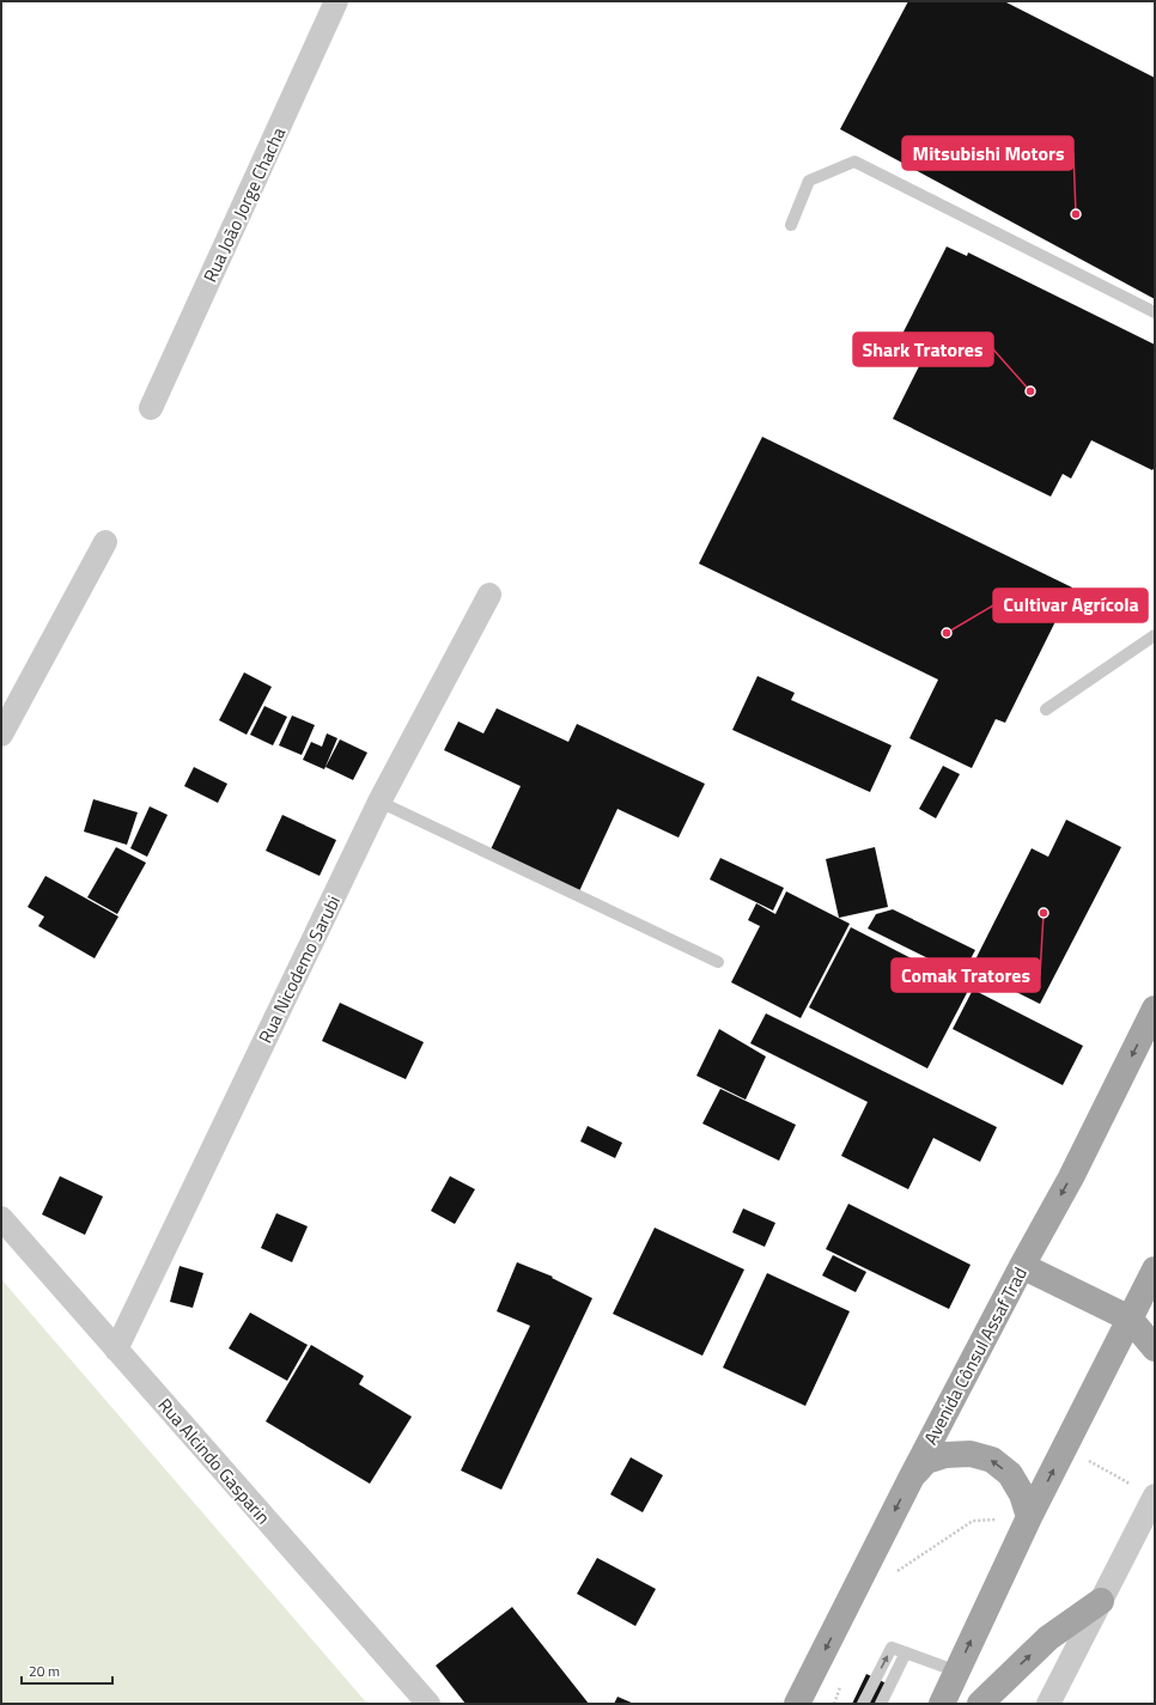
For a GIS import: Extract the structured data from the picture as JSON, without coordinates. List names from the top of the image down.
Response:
{
  "streets": {
    "main road": ["Avenida Cônsul Assaf Trad"],
    "street": ["Rua João Jorge Chacha", "Rua Nicodemo Sarubi", "Rua Alcindo Gasparin"]
  },
  "crossings": [
    ["Rua Nicodemo Sarubi", "Rua Alcindo Gasparin"]
  ],
  "places": [
    "Mitsubishi Motors",
    "Shark Tratores",
    "Cultivar Agrícola",
    "Comak Tratores"
  ],
  "scale_bar": "20 m"
}
